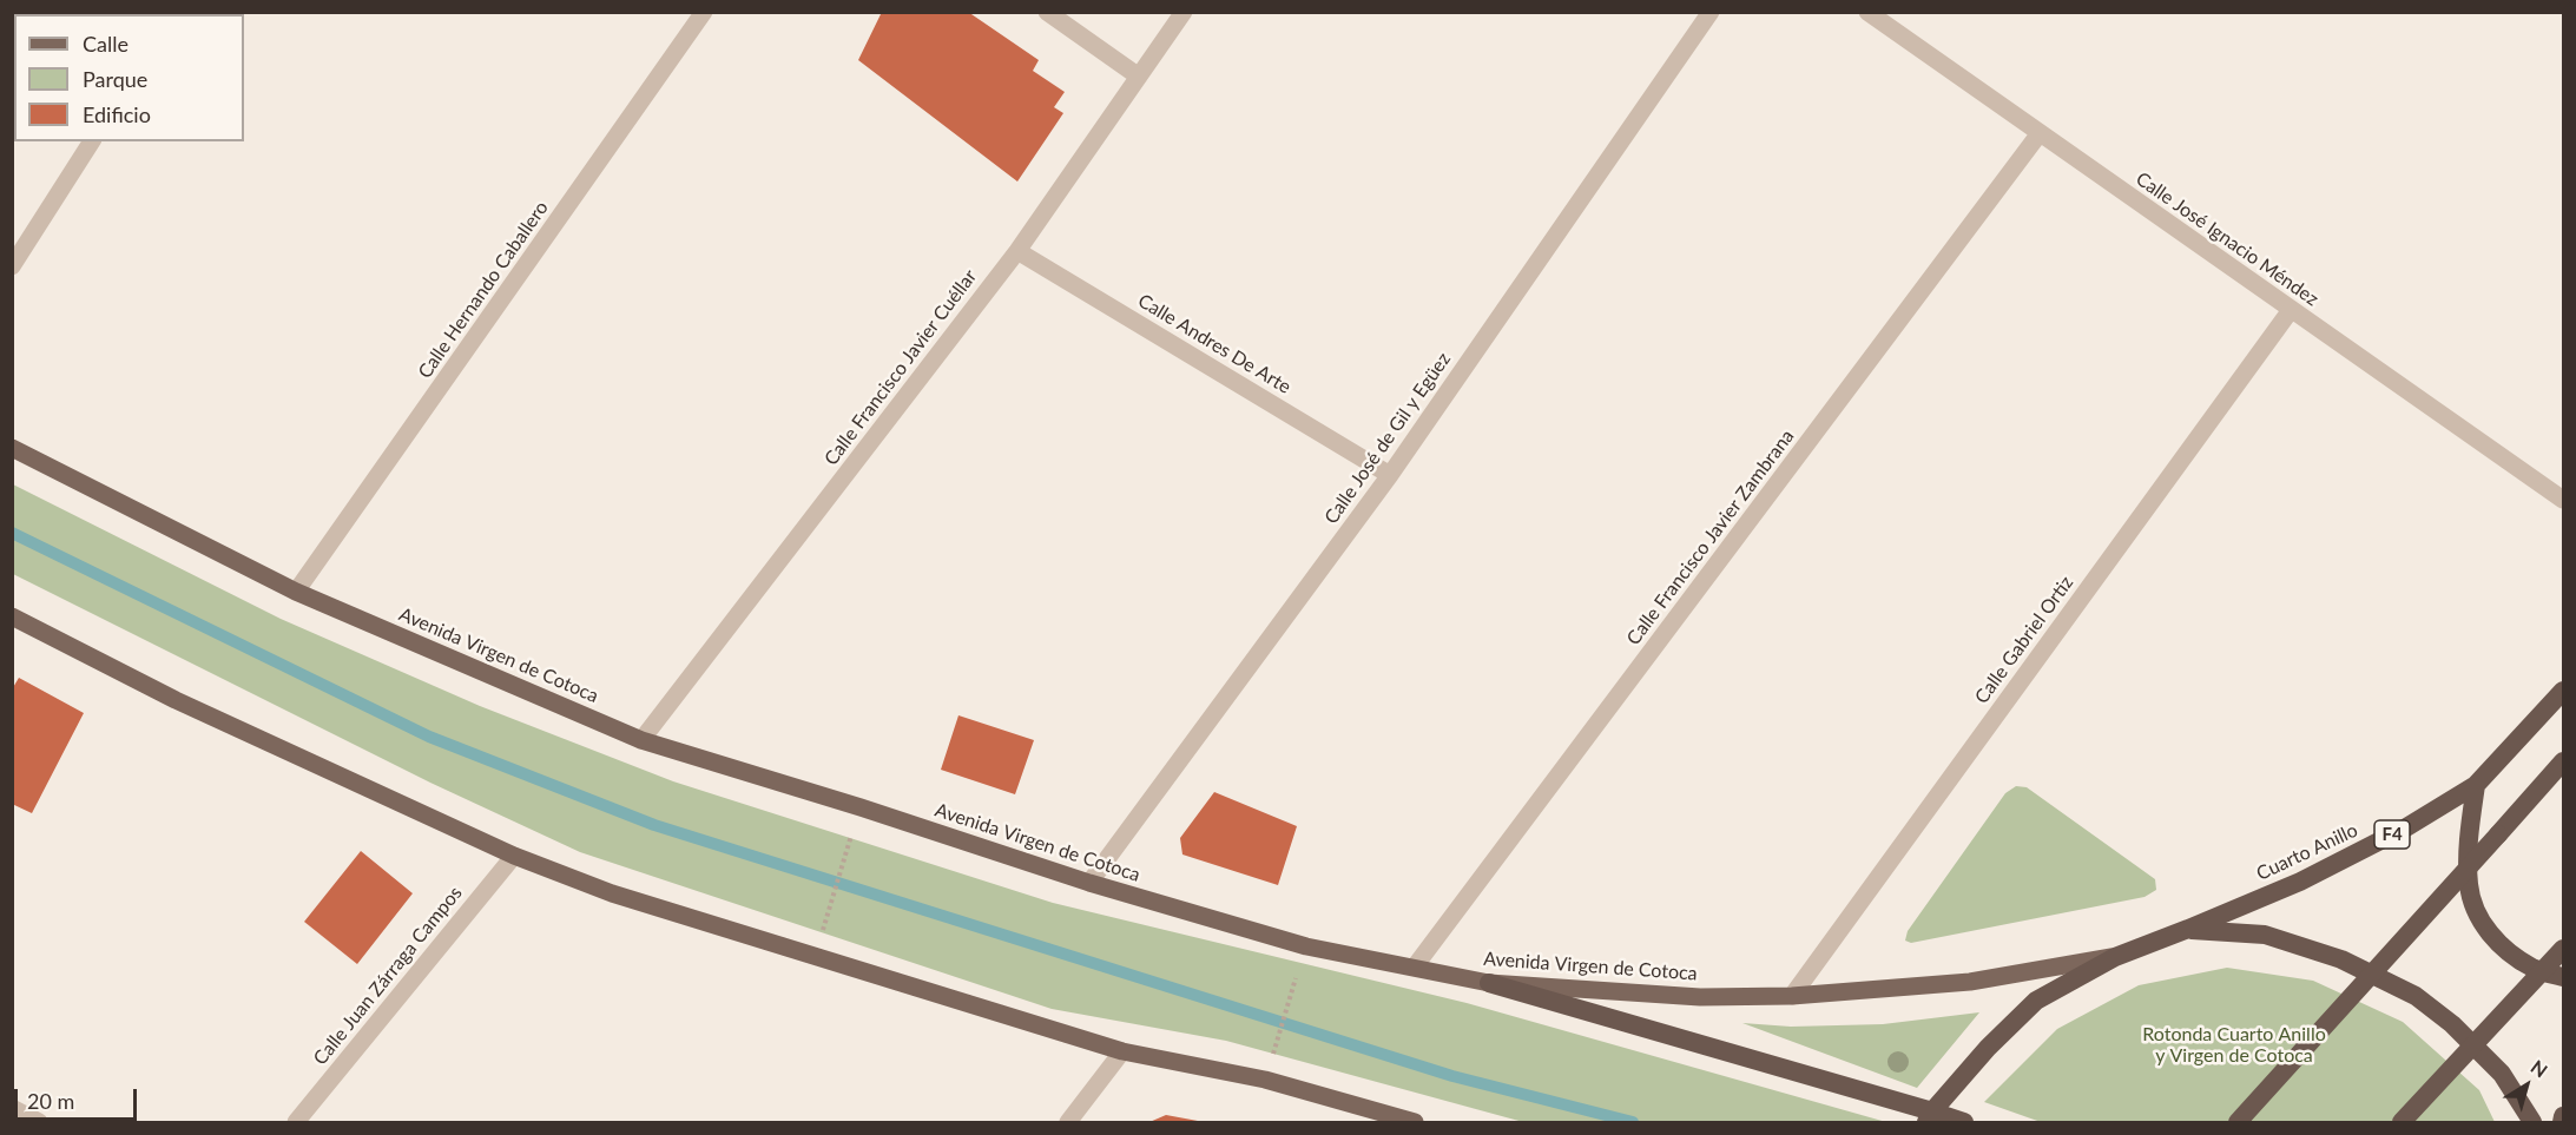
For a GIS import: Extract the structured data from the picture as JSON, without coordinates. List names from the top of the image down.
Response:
{
  "streets": {
    "highway": ["F4", "Cuarto Anillo"],
    "main road": ["Avenida Virgen de Cotoca"],
    "street": [
      "Calle José Ignacio Méndez",
      "Calle Hernando Caballero",
      "Calle Andres De Arte",
      "Calle Francisco Javier Cuéllar",
      "Calle José de Gil y Egüez",
      "Calle Francisco Javier Zambrana",
      "Calle Gabriel Ortiz",
      "Calle Juan Zárraga Campos"
    ]
  },
  "crossings": [
    ["Calle José Ignacio Méndez", "Calle Francisco Javier Zambrana"],
    ["Calle José Ignacio Méndez", "Calle Gabriel Ortiz"],
    ["Calle Hernando Caballero", "Avenida Virgen de Cotoca"],
    ["Calle Andres De Arte", "Calle Francisco Javier Cuéllar"],
    ["Calle Andres De Arte", "Calle José de Gil y Egüez"],
    ["Calle Francisco Javier Cuéllar", "Avenida Virgen de Cotoca"],
    ["Calle José de Gil y Egüez", "Avenida Virgen de Cotoca"],
    ["Calle Francisco Javier Zambrana", "Avenida Virgen de Cotoca"],
    ["Calle Gabriel Ortiz", "Avenida Virgen de Cotoca"],
    ["Avenida Virgen de Cotoca", "F4"],
    ["F4", "Cuarto Anillo"]
  ],
  "parks": ["Rotonda Cuarto Anillo y Virgen de Cotoca"],
  "legend": ["Calle", "Parque", "Edificio"],
  "scale_bar": "20 m",
  "north": "top right"
}
